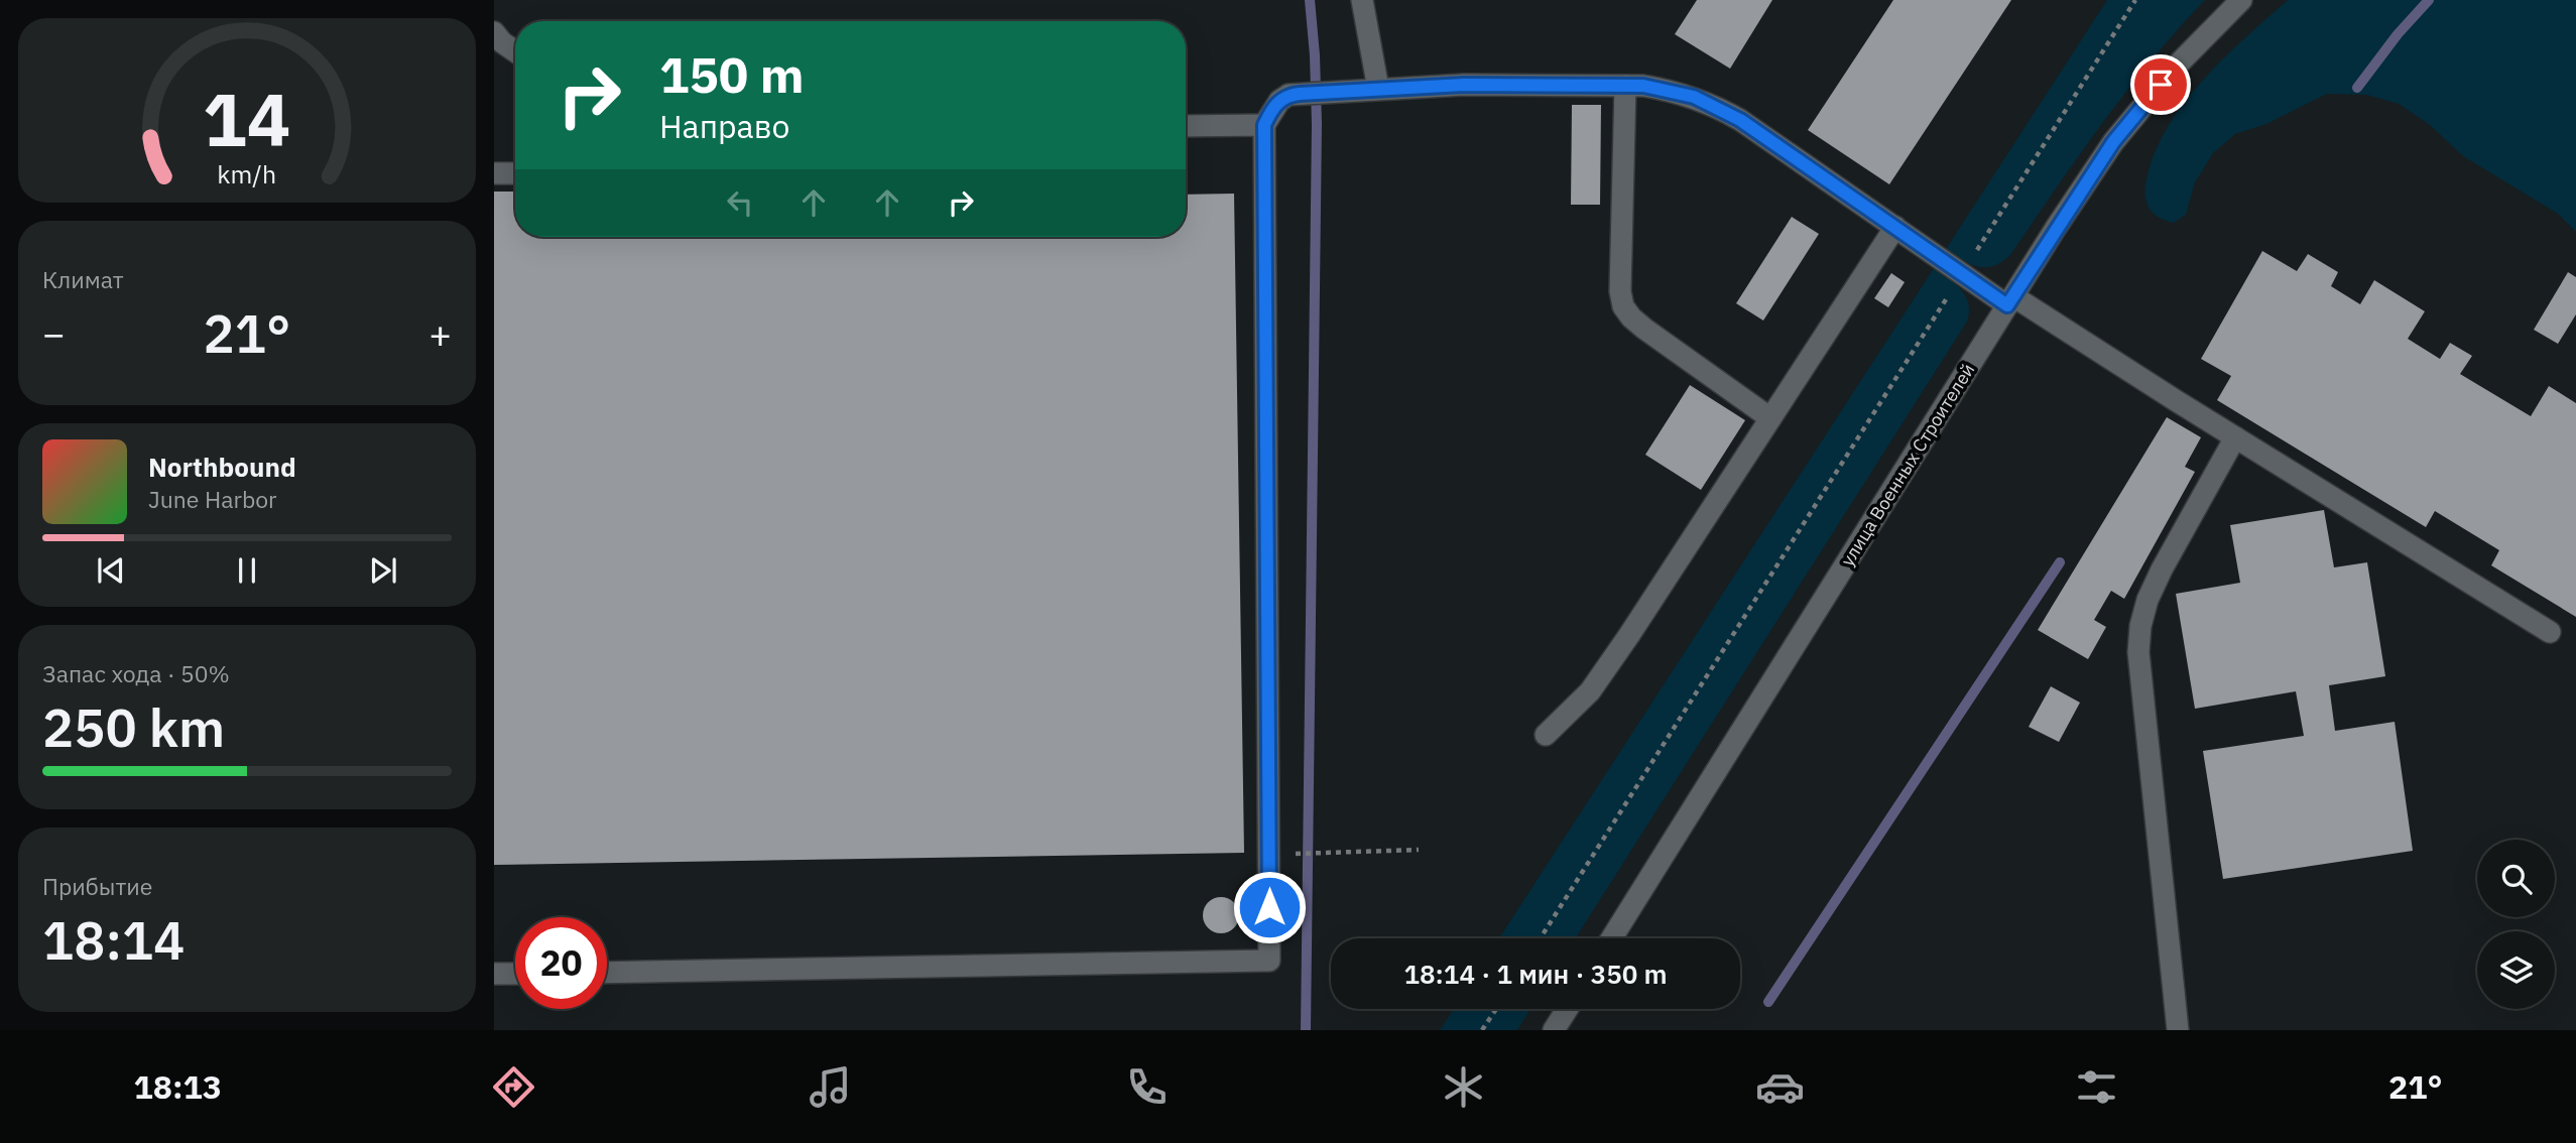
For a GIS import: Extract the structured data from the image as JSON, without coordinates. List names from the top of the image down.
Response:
{
  "streets": {
    "street": ["улица Военных Строителей"]
  },
  "page": {
    "turn": ["150 m", "Направо"],
    "tile": [
      "Климат",
      ["Запас хода · 50%", "250 km"],
      ["Прибытие", "18:14"]
    ],
    "heat": ["−", "21°", "+"],
    "song": ["Northbound", "June Harbor"],
    "limit": "20",
    "trip": "18:14 · 1 мин · 350 m",
    "tabs": ["18:13", "21°"],
    "gauge": ["14", "km/h"]
  }
}
